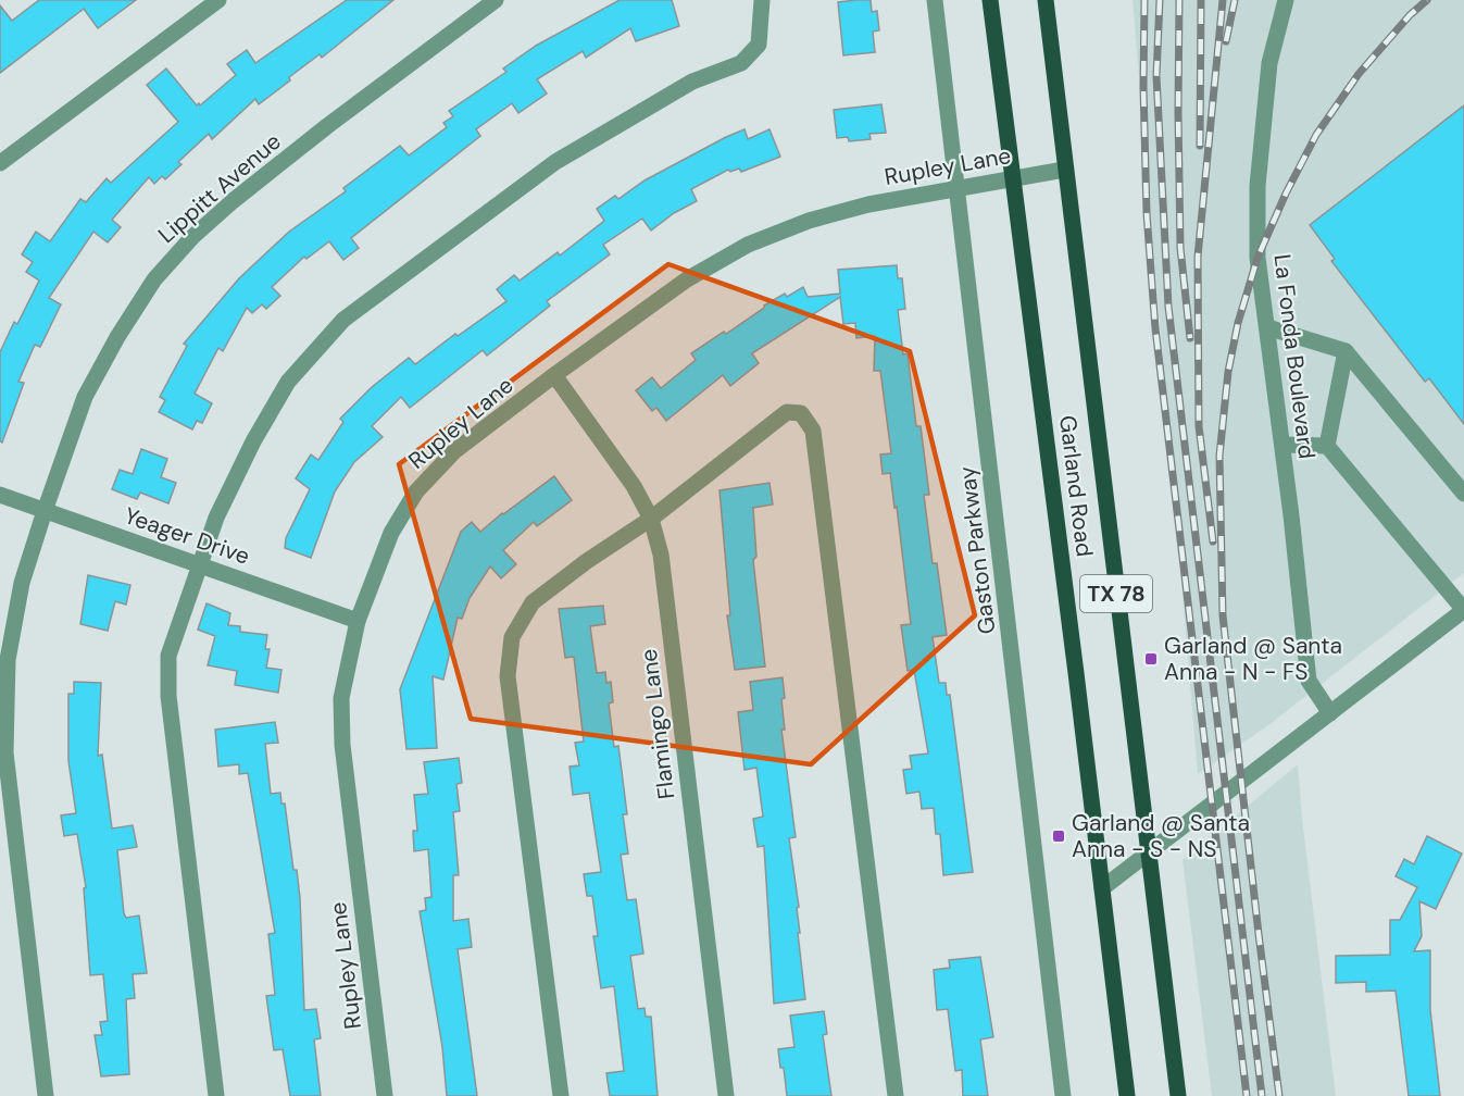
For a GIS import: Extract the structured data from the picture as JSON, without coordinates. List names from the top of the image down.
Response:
{
  "streets": {
    "main road": ["Garland Road", "TX 78"],
    "street": [
      "Rupley Lane",
      "Lippitt Avenue",
      "La Fonda Boulevard",
      "Yeager Drive",
      "Gaston Parkway",
      "Flamingo Lane"
    ]
  },
  "crossings": [
    ["Rupley Lane", "Garland Road"],
    ["Rupley Lane", "Yeager Drive"],
    ["Rupley Lane", "Gaston Parkway"],
    ["Rupley Lane", "Flamingo Lane"],
    ["Lippitt Avenue", "Yeager Drive"]
  ],
  "places": {
    "transit": ["Garland @ Santa Anna - N - FS", "Garland @ Santa Anna - S - NS"]
  }
}
